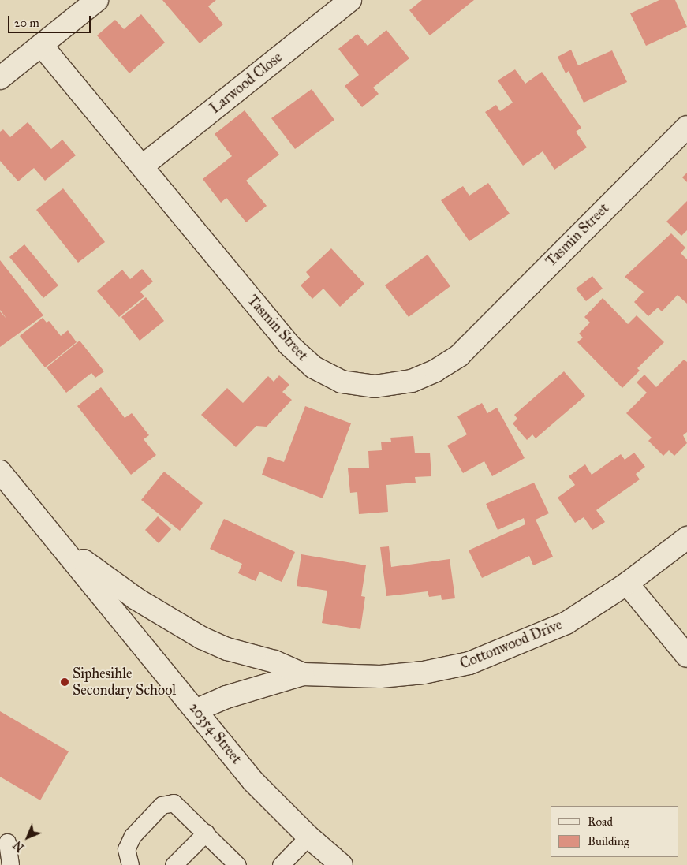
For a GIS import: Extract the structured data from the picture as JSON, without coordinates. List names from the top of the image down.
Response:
{
  "streets": {
    "street": [
      "Larwood Close",
      "Tasmin Street",
      "Cottonwood Drive",
      "20354 Street"
    ]
  },
  "crossings": [
    ["Larwood Close", "Tasmin Street"],
    ["Cottonwood Drive", "20354 Street"]
  ],
  "places": ["Siphesihle Secondary School"],
  "legend": ["Road", "Building"],
  "scale_bar": "20 m",
  "north": "bottom left"
}
